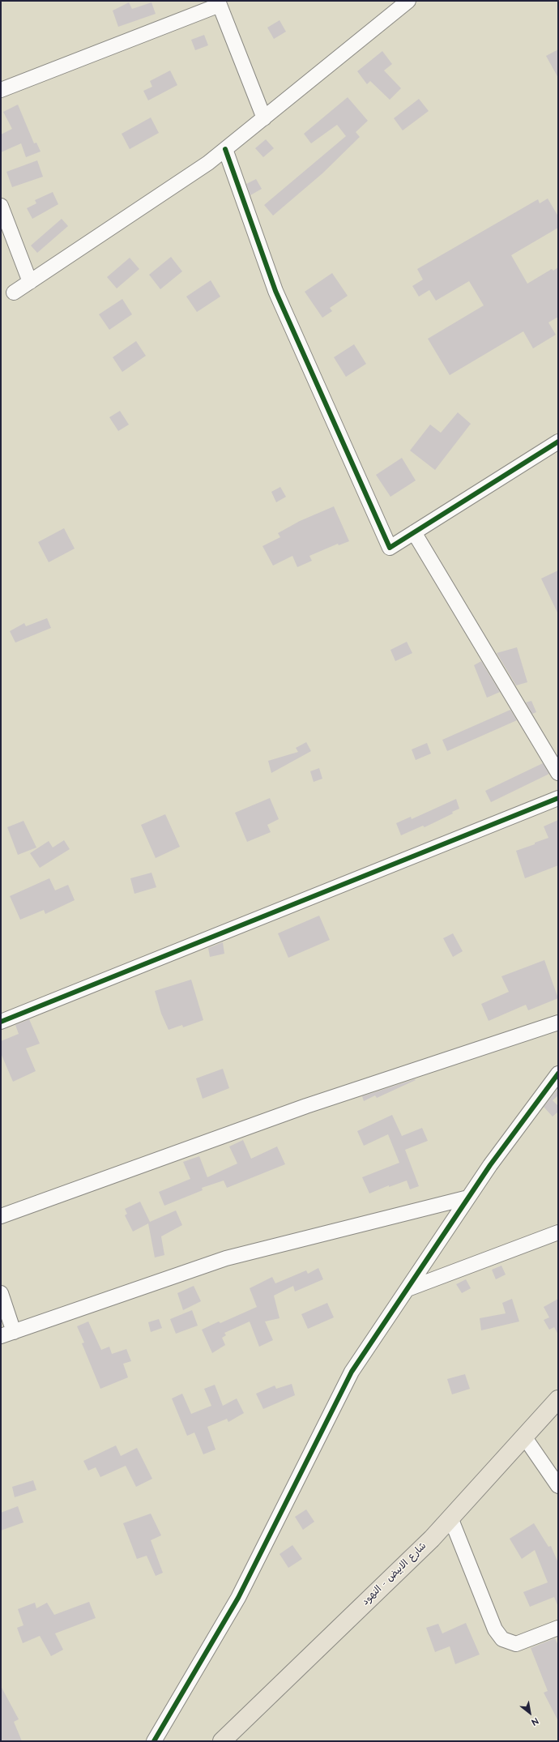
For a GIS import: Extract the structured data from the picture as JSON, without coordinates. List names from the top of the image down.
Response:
{
  "streets": {
    "highway": ["شارع الابيض - النهود"]
  },
  "north": "bottom right"
}
